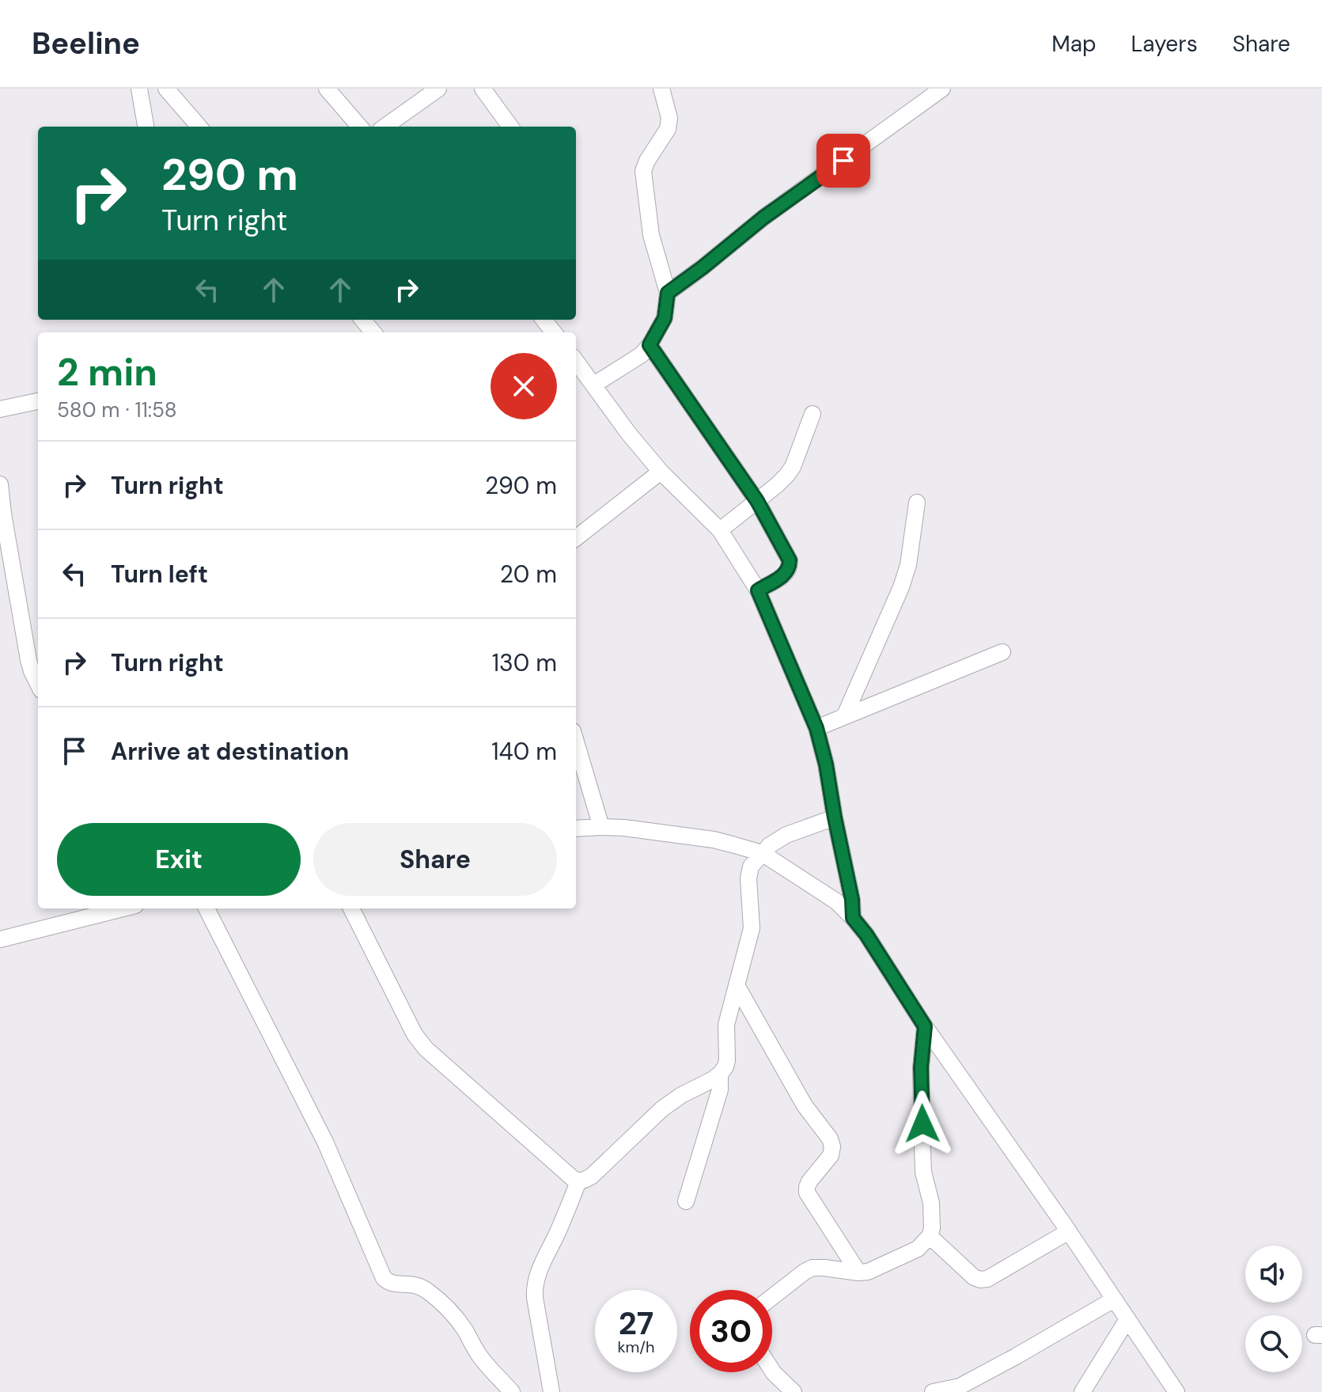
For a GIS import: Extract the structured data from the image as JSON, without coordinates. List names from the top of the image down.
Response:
{
  "page": {
    "header": "Beeline",
    "nav": ["Map", "Layers", "Share"],
    "turn": ["290 m", "Turn right"],
    "heading": ["2 min", "580 m · 11:58"],
    "list": [
      {
        "name": "Turn right",
        "value": "290 m"
      },
      {
        "name": "Turn left",
        "value": "20 m"
      },
      {
        "name": "Turn right",
        "value": "130 m"
      },
      {
        "name": "Arrive at destination",
        "value": "140 m"
      }
    ],
    "buttons": ["Exit", "Share"],
    "speed": "27 km/h",
    "limit": "30"
  }
}
